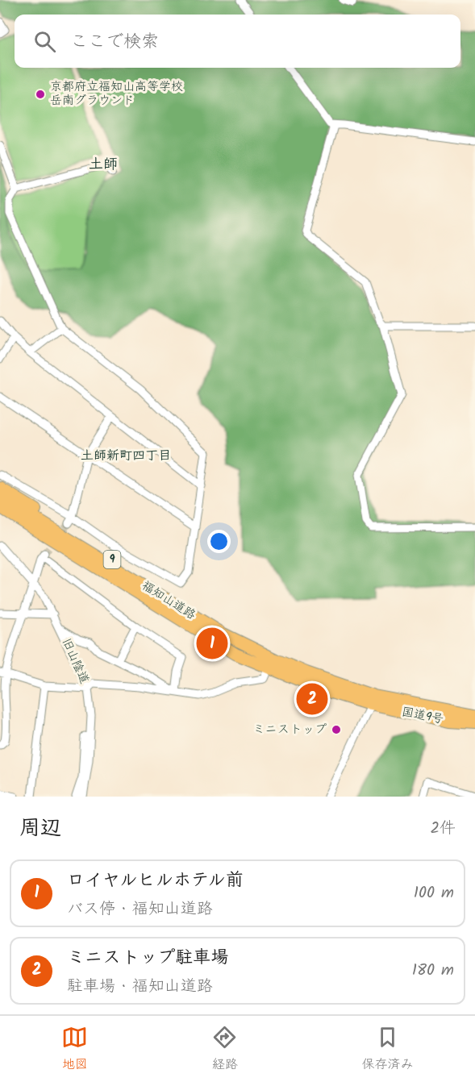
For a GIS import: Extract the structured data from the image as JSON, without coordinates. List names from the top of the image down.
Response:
{
  "streets": {
    "highway": ["9", "福知山道路", "国道9号"],
    "street": ["旧山陰道"]
  },
  "crossings": [
    ["9", "福知山道路"],
    ["9", "国道9号"],
    ["福知山道路", "国道9号"]
  ],
  "districts": ["土師", "土師新町四丁目"],
  "places": ["京都府立福知山高等学校 岳南グラウンド", "ミニストップ"],
  "page": {
    "search": "ここで検索",
    "pins": ["1", "2"],
    "heading": ["周辺", "2件"],
    "list": [
      {
        "mark": "1",
        "name": "ロイヤルヒルホテル前",
        "note": "バス停 · 福知山道路",
        "value": "100 m"
      },
      {
        "mark": "2",
        "name": "ミニストップ駐車場",
        "note": "駐車場 · 福知山道路",
        "value": "180 m"
      }
    ],
    "nav": ["地図", "経路", "保存済み"]
  }
}
